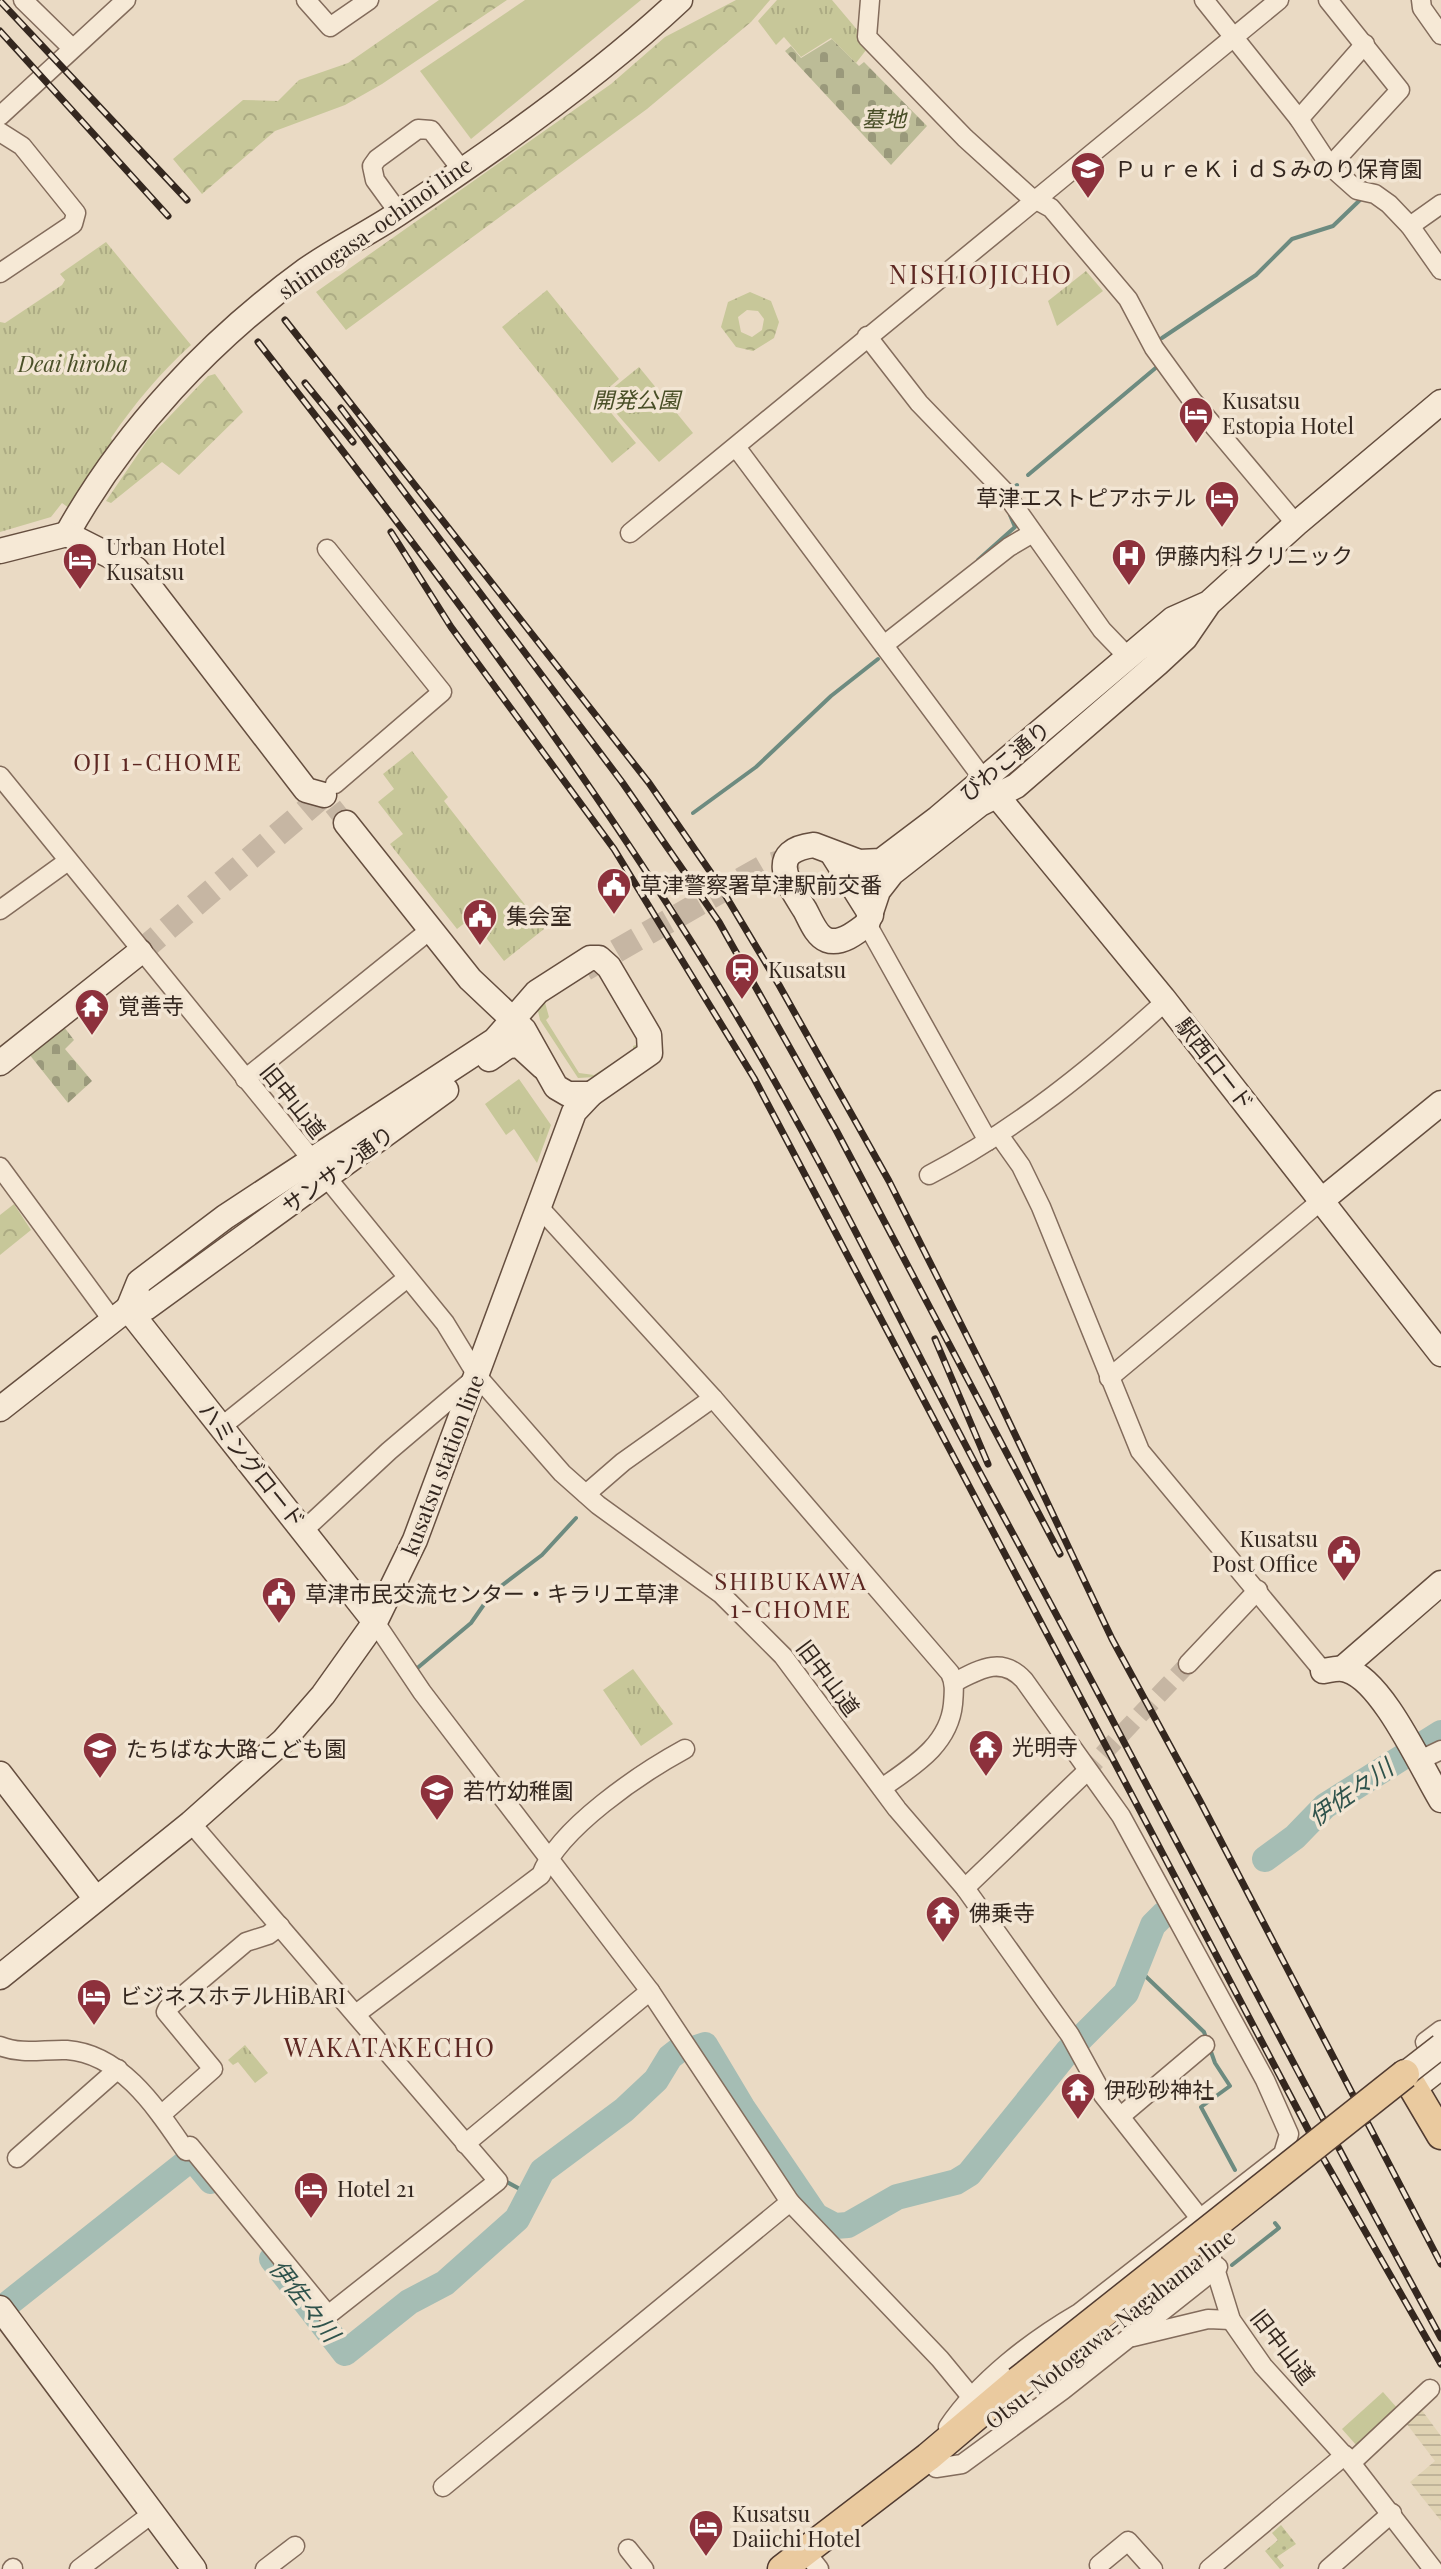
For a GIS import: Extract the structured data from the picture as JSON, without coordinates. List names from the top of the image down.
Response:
{
  "streets": {
    "main road": ["Otsu-Notogawa-Nagahama line"],
    "street": [
      "shimogasa-ochinoi line",
      "びわこ通り",
      "駅西ロード",
      "旧中山道",
      "サンサン通り",
      "ハミングロード",
      "kusatsu station line"
    ]
  },
  "crossings": [
    ["びわこ通り", "駅西ロード"],
    ["旧中山道", "サンサン通り"],
    ["旧中山道", "kusatsu station line"],
    ["サンサン通り", "ハミングロード"],
    ["サンサン通り", "kusatsu station line"],
    ["ハミングロード", "kusatsu station line"]
  ],
  "districts": [
    "NISHIOJICHO",
    "OJI 1-CHOME",
    "SHIBUKAWA 1-CHOME",
    "WAKATAKECHO"
  ],
  "water": ["伊佐々川"],
  "parks": ["墓地", "Deai hiroba", "開発公園"],
  "places": {
    "school or university": ["ＰｕｒｅＫｉｄＳみのり保育園", "たちばな大路こども園", "若竹幼稚園"],
    "hotel": [
      "Kusatsu Estopia Hotel",
      "草津エストピアホテル",
      "Urban Hotel Kusatsu",
      "ビジネスホテルHiBARI",
      "Hotel 21",
      "Kusatsu Daiichi Hotel"
    ],
    "hospital": ["伊藤内科クリニック"],
    "public building": [
      "草津警察署草津駅前交番",
      "集会室",
      "Kusatsu Post Office",
      "草津市民交流センター・キラリエ草津"
    ],
    "station": ["Kusatsu"],
    "temple": [
      "覚善寺",
      "光明寺",
      "佛乗寺",
      "伊砂砂神社"
    ]
  }
}
